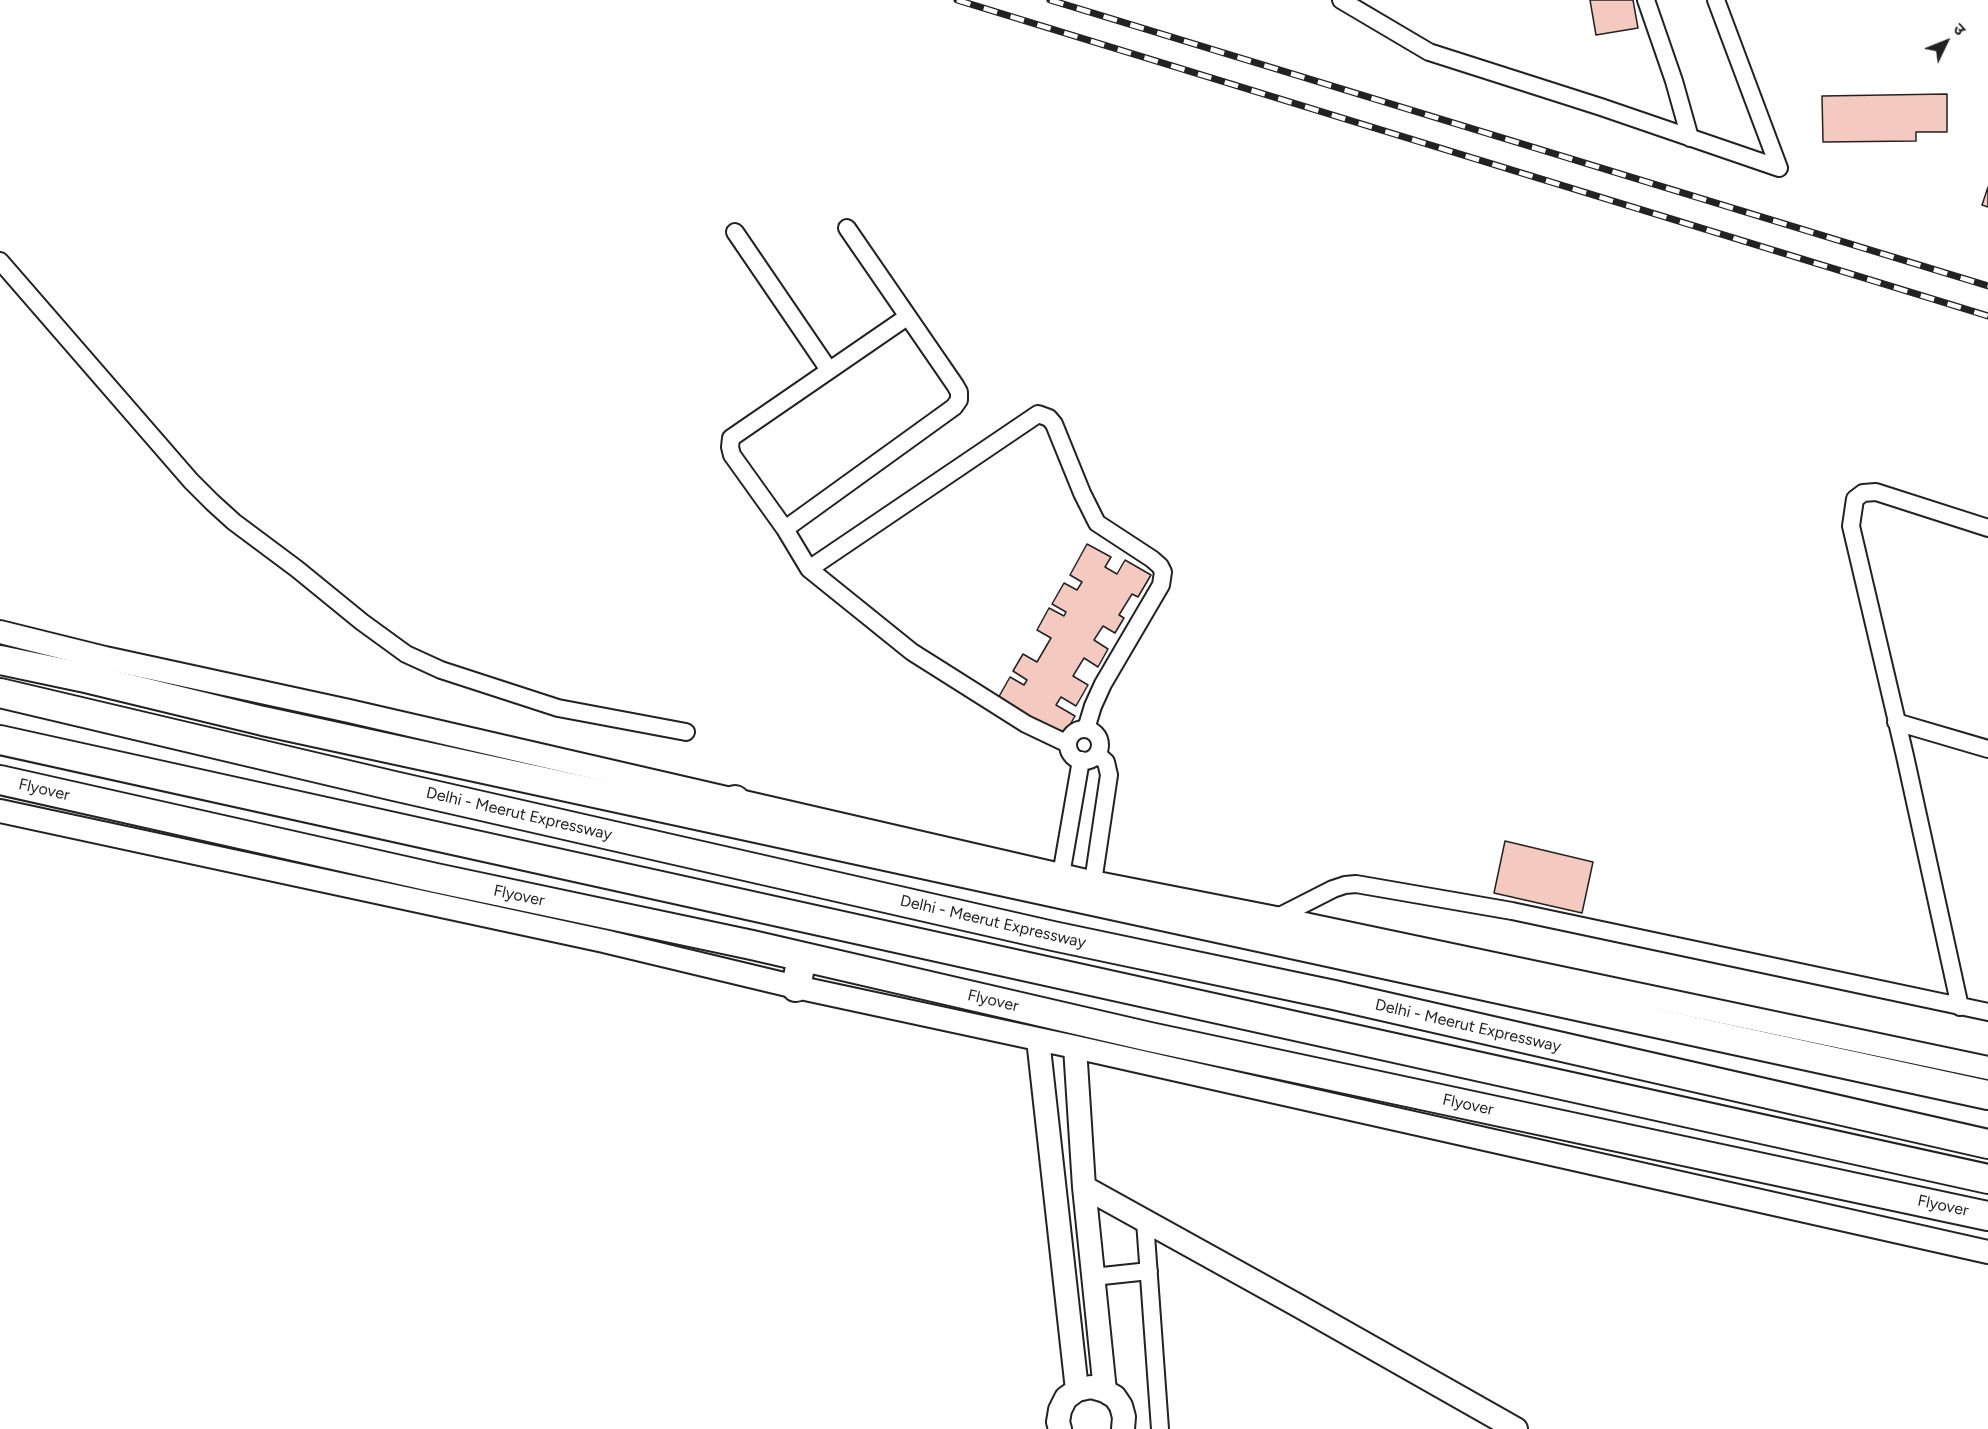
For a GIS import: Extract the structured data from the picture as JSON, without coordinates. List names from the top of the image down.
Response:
{
  "streets": {
    "highway": ["Flyover", "Delhi - Meerut Expressway"]
  },
  "north": "top right"
}
